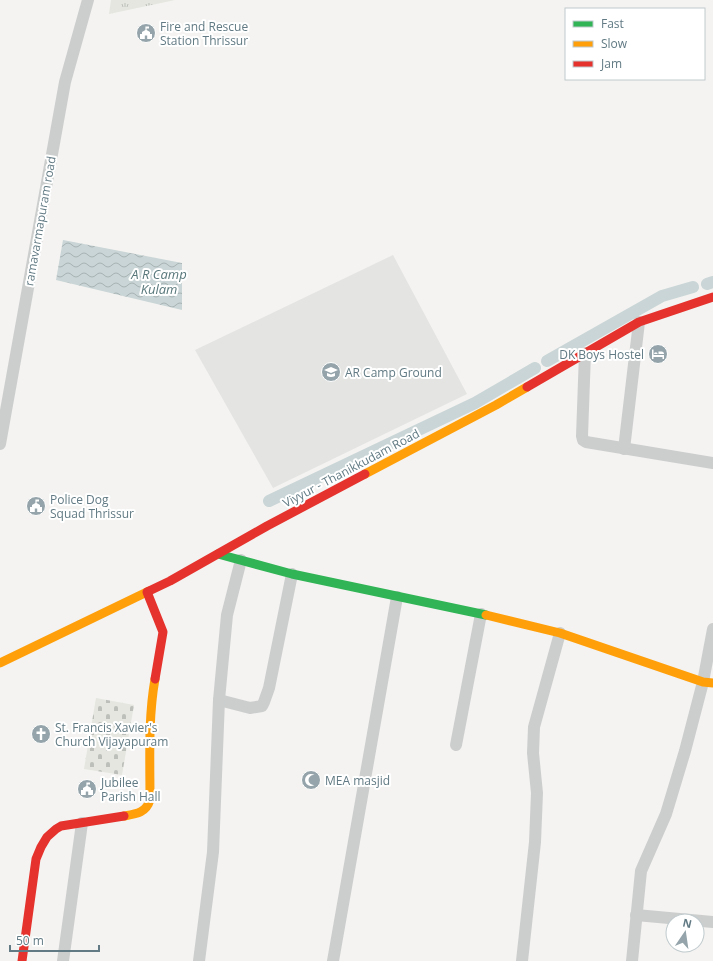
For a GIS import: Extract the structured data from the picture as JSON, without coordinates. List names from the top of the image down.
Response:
{
  "streets": {
    "street": ["ramavarmapuram road", "Viyyur - Thanikkudam Road"]
  },
  "water": ["A R Camp Kulam"],
  "places": {
    "public building": ["Fire and Rescue Station Thrissur", "Police Dog Squad Thrissur", "Jubilee Parish Hall"],
    "hotel": ["DK Boys Hostel"],
    "school or university": ["AR Camp Ground"],
    "church": ["St. Francis Xavier's Church Vijayapuram"],
    "mosque": ["MEA masjid"]
  },
  "legend": ["Fast", "Slow", "Jam"],
  "scale_bar": "50 m",
  "north": "top"
}
